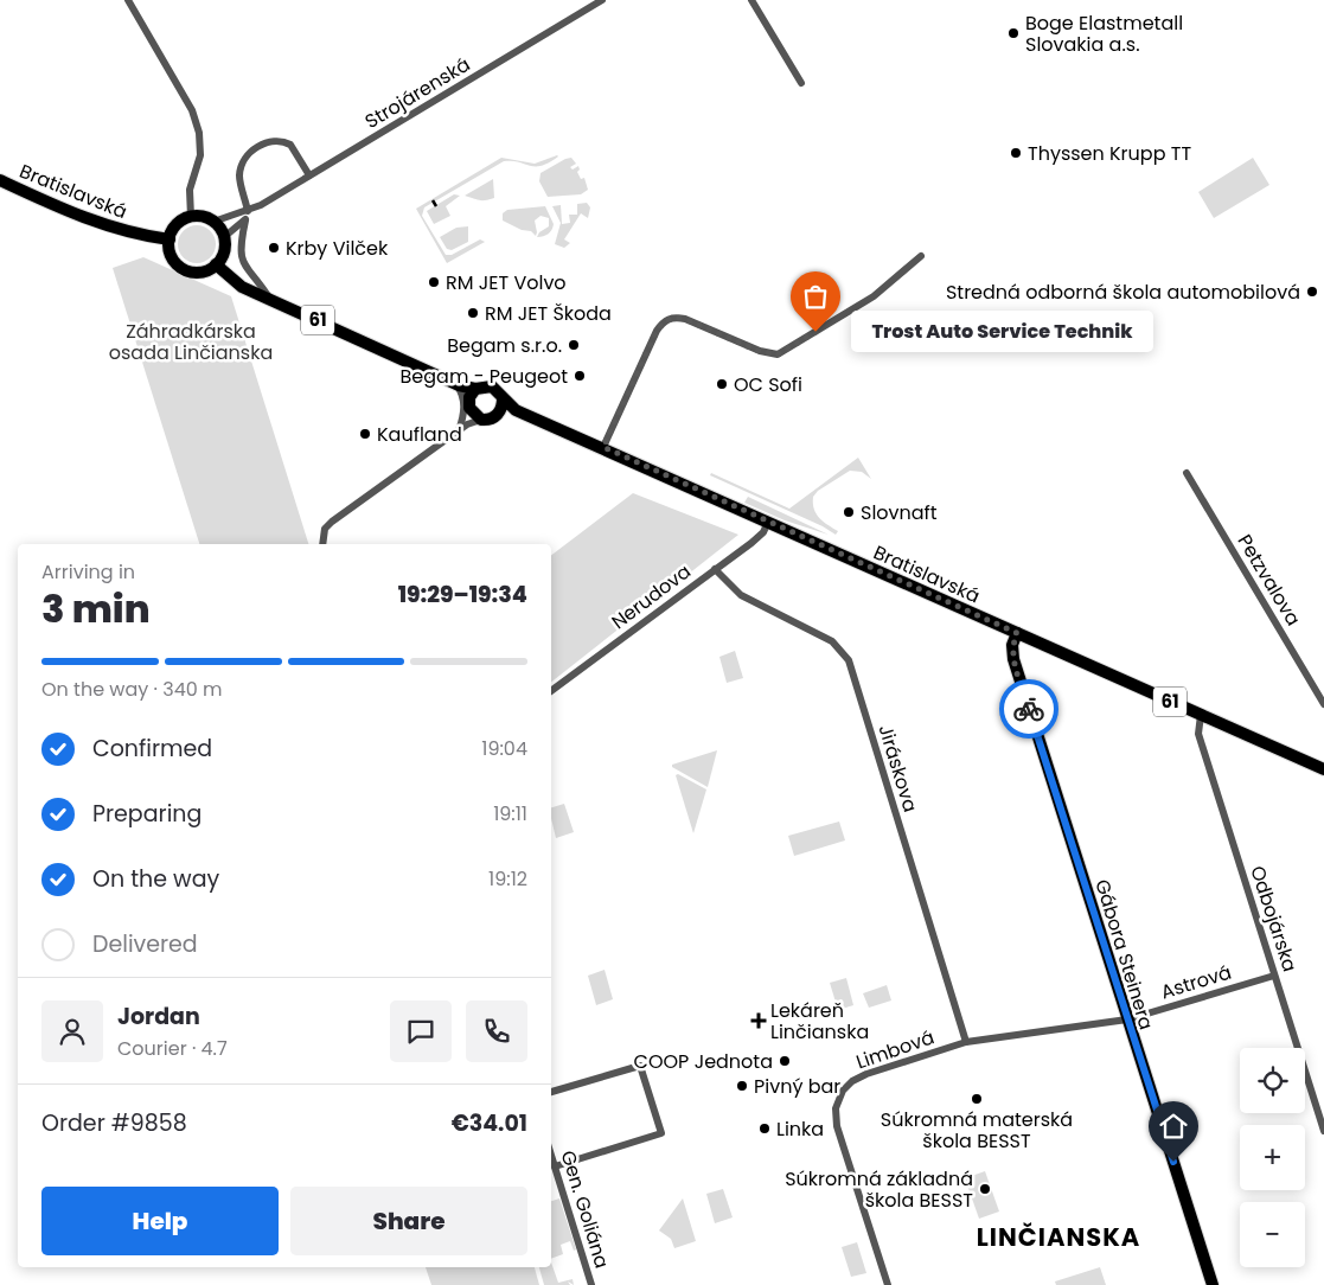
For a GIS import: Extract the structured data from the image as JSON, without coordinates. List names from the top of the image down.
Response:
{
  "streets": {
    "main road": ["Bratislavská", "61", "Gábora Steinera"],
    "street": [
      "Strojárenská",
      "Petzvalova",
      "Nerudova",
      "Jiráskova",
      "Odbojárska",
      "Astrová",
      "Limbová",
      "Gen. Goliána"
    ]
  },
  "crossings": [
    ["Bratislavská", "61"],
    ["Bratislavská", "Nerudova"],
    ["Bratislavská", "Odbojárska"],
    ["Bratislavská", "Gábora Steinera"],
    ["Nerudova", "Jiráskova"],
    ["Jiráskova", "Limbová"],
    ["Odbojárska", "Astrová"],
    ["Gábora Steinera", "Astrová"],
    ["Gábora Steinera", "Limbová"],
    ["Astrová", "Limbová"]
  ],
  "districts": ["LINČIANSKA"],
  "parks": ["Záhradkárska osada Linčianska"],
  "places": {
    "other": [
      "Boge Elastmetall Slovakia a.s.",
      "Thyssen Krupp TT",
      "Krby Vilček",
      "RM JET Volvo",
      "Stredná odborná škola automobilová",
      "RM JET Škoda",
      "Trost Auto Service Technik",
      "Begam s.r.o.",
      "Begam - Peugeot",
      "OC Sofi",
      "Kaufland",
      "Slovnaft",
      "COOP Jednota",
      "Pivný bar",
      "Súkromná materská škola BESST",
      "Linka",
      "Súkromná základná škola BESST"
    ],
    "health": ["Lekáreň Linčianska"]
  },
  "page": {
    "bubble": "Trost Auto Service Technik",
    "heading": ["3 min", "Arriving in", "19:29–19:34"],
    "panel": [
      "Jordan",
      "Courier · 4.7",
      "Order #9858",
      "€34.01"
    ],
    "bar": "On the way · 340 m",
    "list": [
      ["Confirmed", "19:04"],
      ["Preparing", "19:11"],
      ["On the way", "19:12"],
      "Delivered"
    ],
    "map_buttons": ["+", "−"],
    "buttons": ["Help", "Share"]
  }
}
